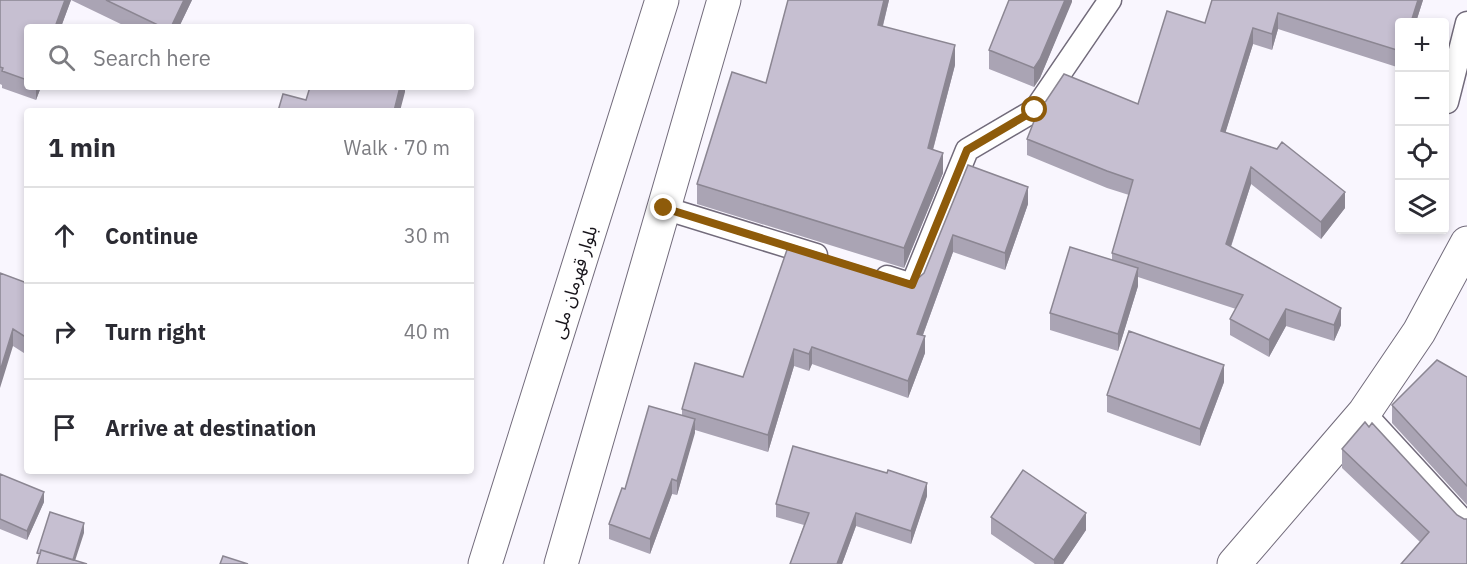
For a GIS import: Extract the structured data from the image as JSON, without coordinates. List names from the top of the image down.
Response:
{
  "streets": {
    "main road": ["بلوار قهرمان ملی"]
  },
  "page": {
    "map_buttons": ["+", "−"],
    "search": "Search here",
    "heading": ["1 min", "Walk · 70 m"],
    "list": [
      ["Continue", "30 m"],
      ["Turn right", "40 m"],
      "Arrive at destination"
    ]
  }
}
